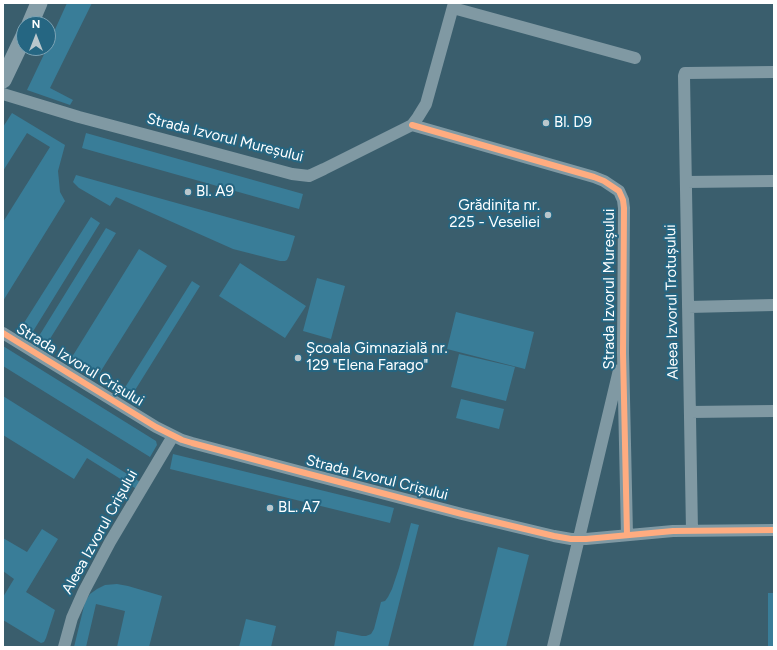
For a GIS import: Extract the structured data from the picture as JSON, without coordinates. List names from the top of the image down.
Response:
{
  "streets": {
    "street": [
      "Strada Izvorul Mureșului",
      "Aleea Izvorul Trotușului",
      "Strada Izvorul Crișului",
      "Aleea Izvorul Crișului"
    ]
  },
  "crossings": [
    ["Strada Izvorul Mureșului", "Strada Izvorul Crișului"],
    ["Aleea Izvorul Trotușului", "Strada Izvorul Crișului"],
    ["Strada Izvorul Crișului", "Aleea Izvorul Crișului"]
  ],
  "places": [
    "Bl. D9",
    "Bl. A9",
    "Grădinița nr. 225 - Veseliei",
    "Școala Gimnazială nr. 129 \"Elena Farago\"",
    "BL. A7"
  ],
  "north": "top"
}
